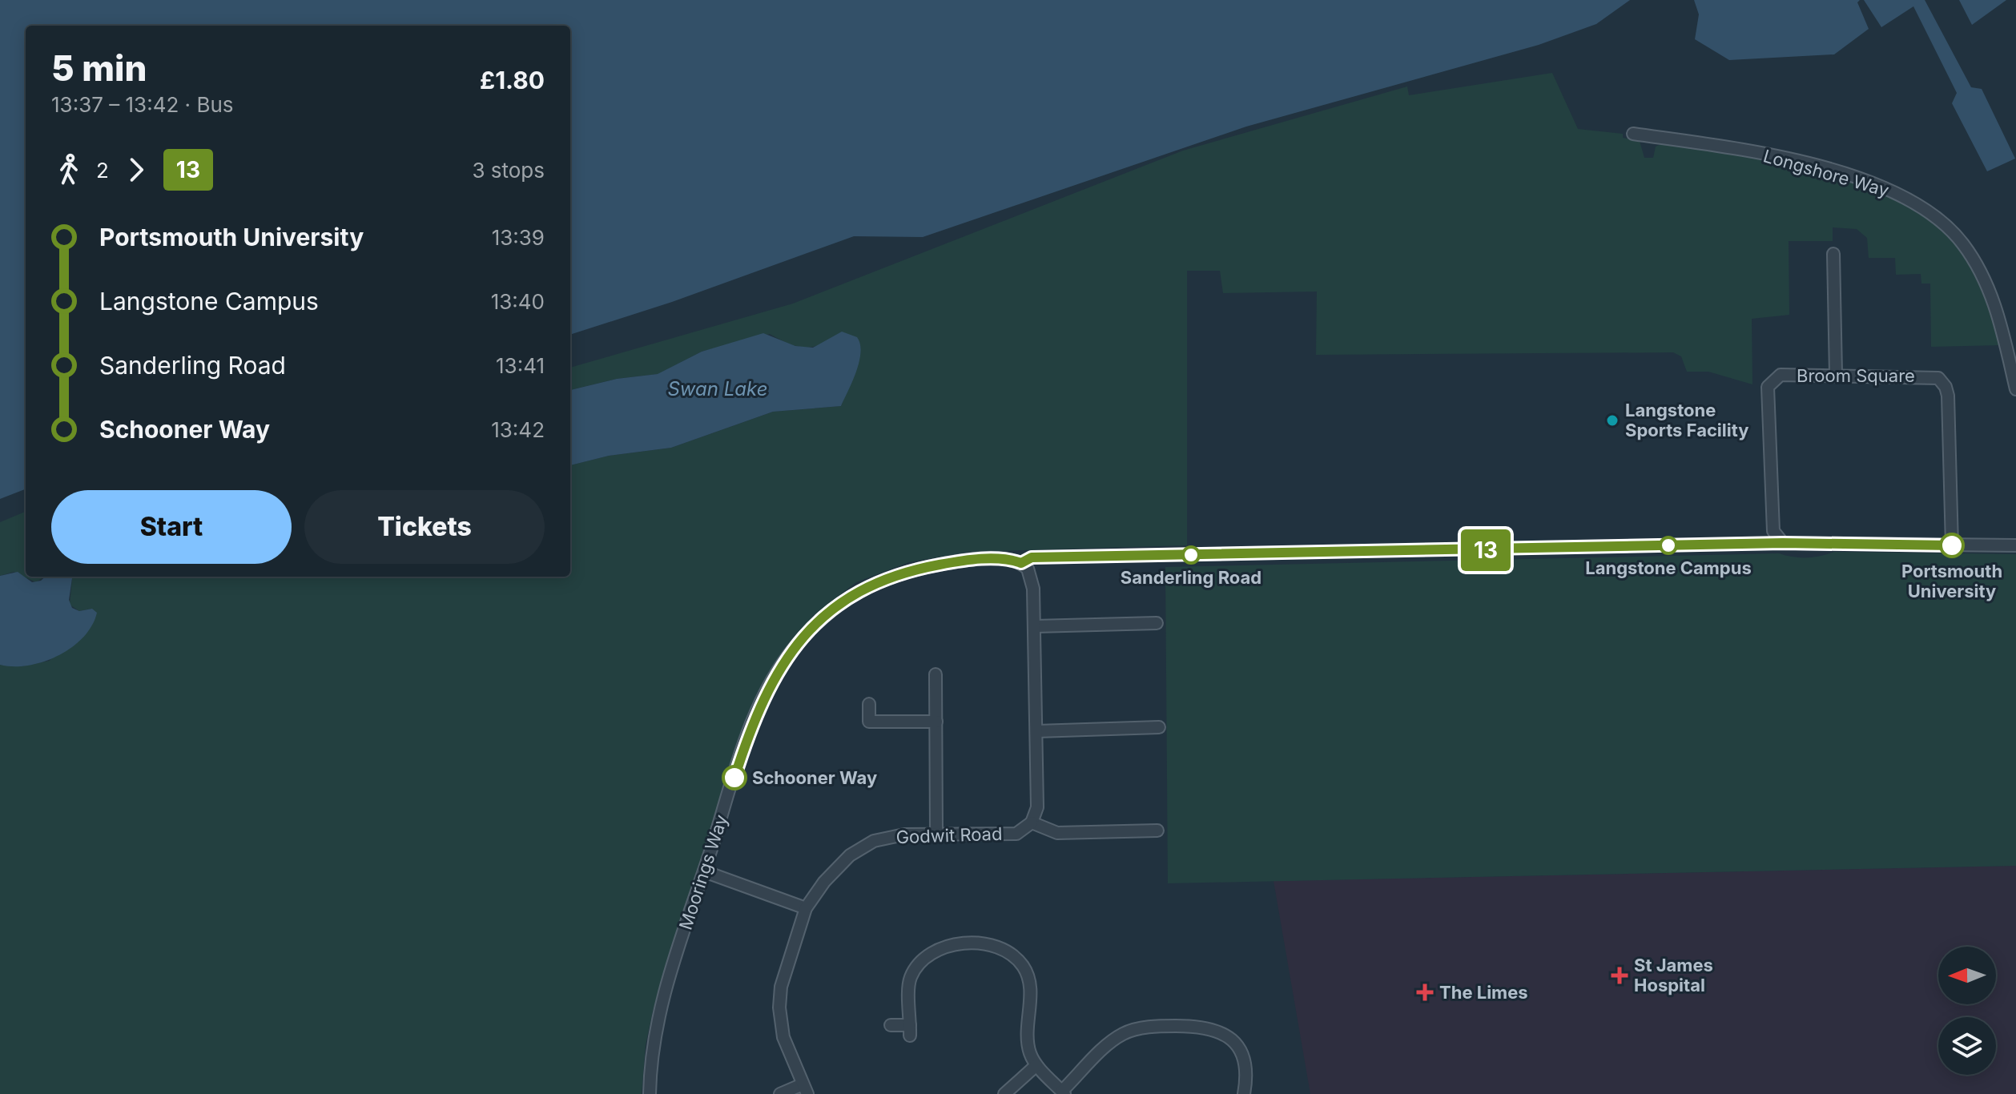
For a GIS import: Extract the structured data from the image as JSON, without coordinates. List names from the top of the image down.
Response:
{
  "streets": {
    "street": [
      "Longshore Way",
      "Broom Square",
      "Godwit Road",
      "Moorings Way"
    ]
  },
  "water": ["Swan Lake"],
  "places": {
    "other": [
      "Langstone Sports Facility",
      "Langstone Campus",
      "Portsmouth University",
      "Sanderling Road",
      "Schooner Way"
    ],
    "health": ["St James Hospital", "The Limes"]
  },
  "lines": ["bus line 13"],
  "north": "left",
  "page": {
    "on_map": "13",
    "heading": ["5 min", "13:37 – 13:42 · Bus", "£1.80"],
    "legs": ["2", "13", "3 stops"],
    "list": [
      {
        "name": "Portsmouth University",
        "value": "13:39"
      },
      {
        "name": "Langstone Campus",
        "value": "13:40"
      },
      {
        "name": "Sanderling Road",
        "value": "13:41"
      },
      {
        "name": "Schooner Way",
        "value": "13:42"
      }
    ],
    "buttons": ["Start", "Tickets"]
  }
}
